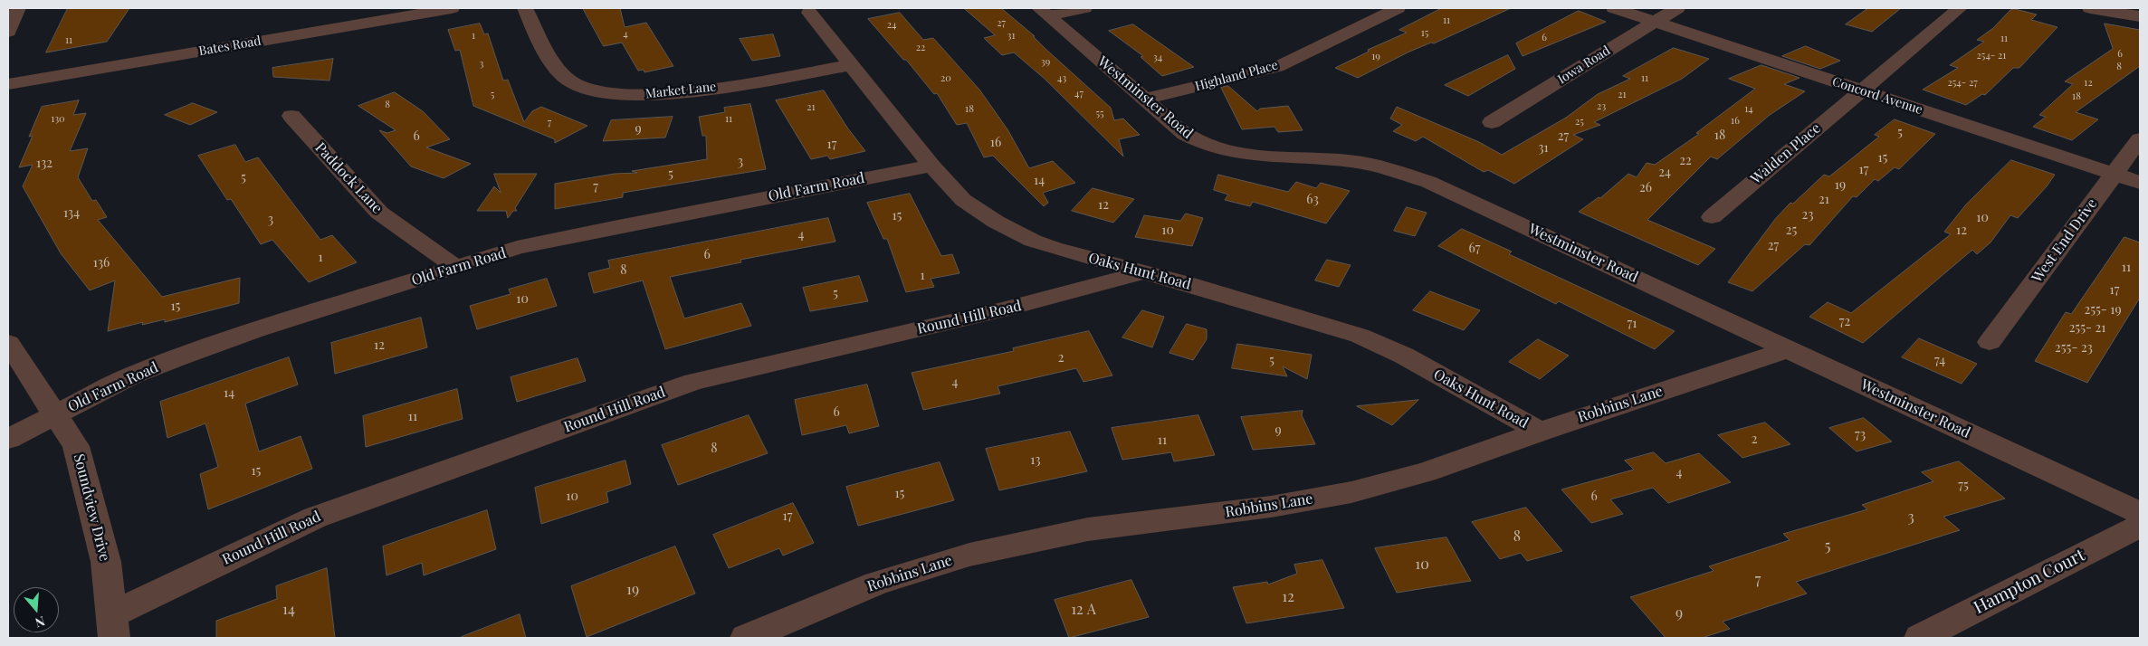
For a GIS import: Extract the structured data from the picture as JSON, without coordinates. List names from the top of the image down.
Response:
{
  "streets": {
    "street": [
      "Bates Road",
      "Iowa Road",
      "Highland Place",
      "Market Lane",
      "Concord Avenue",
      "Westminster Road",
      "Walden Place",
      "Paddock Lane",
      "Old Farm Road",
      "West End Drive",
      "Oaks Hunt Road",
      "Round Hill Road",
      "Robbins Lane",
      "Soundview Drive",
      "Hampton Court"
    ]
  },
  "crossings": [
    ["Iowa Road", "Concord Avenue"],
    ["Highland Place", "Westminster Road"],
    ["Market Lane", "Oaks Hunt Road"],
    ["Concord Avenue", "Walden Place"],
    ["Concord Avenue", "West End Drive"],
    ["Westminster Road", "Robbins Lane"],
    ["Paddock Lane", "Old Farm Road"],
    ["Old Farm Road", "Oaks Hunt Road"],
    ["Old Farm Road", "Soundview Drive"],
    ["Oaks Hunt Road", "Round Hill Road"],
    ["Oaks Hunt Road", "Robbins Lane"],
    ["Round Hill Road", "Soundview Drive"]
  ],
  "house_numbers": [
    "11",
    "27",
    "24",
    "15",
    "4",
    "1",
    "31",
    "6",
    "11",
    "11",
    "22",
    "6",
    "254- 21",
    "19",
    "34",
    "39",
    "3",
    "8",
    "20",
    "43",
    "11",
    "254- 27",
    "12",
    "47",
    "5",
    "21",
    "18",
    "8",
    "23",
    "21",
    "18",
    "14",
    "55",
    "130",
    "11",
    "16",
    "25",
    "7",
    "9",
    "5",
    "18",
    "6",
    "27",
    "16",
    "17",
    "31",
    "15",
    "22",
    "3",
    "132",
    "17",
    "24",
    "5",
    "5",
    "14",
    "19",
    "7",
    "26",
    "63",
    "21",
    "12",
    "134",
    "23",
    "15",
    "10",
    "3",
    "10",
    "25",
    "12",
    "4",
    "27",
    "67",
    "6",
    "1",
    "136",
    "11",
    "8",
    "1",
    "17",
    "5",
    "10",
    "15",
    "255- 19",
    "72",
    "71",
    "255- 21",
    "12",
    "255- 23",
    "2",
    "5",
    "74",
    "4",
    "14",
    "6",
    "11",
    "9",
    "73",
    "2",
    "11",
    "8",
    "13",
    "15",
    "4",
    "75",
    "15",
    "10",
    "6",
    "17",
    "3",
    "8",
    "5",
    "10",
    "7",
    "19",
    "12",
    "14",
    "12 A",
    "9"
  ],
  "north": "bottom"
}
